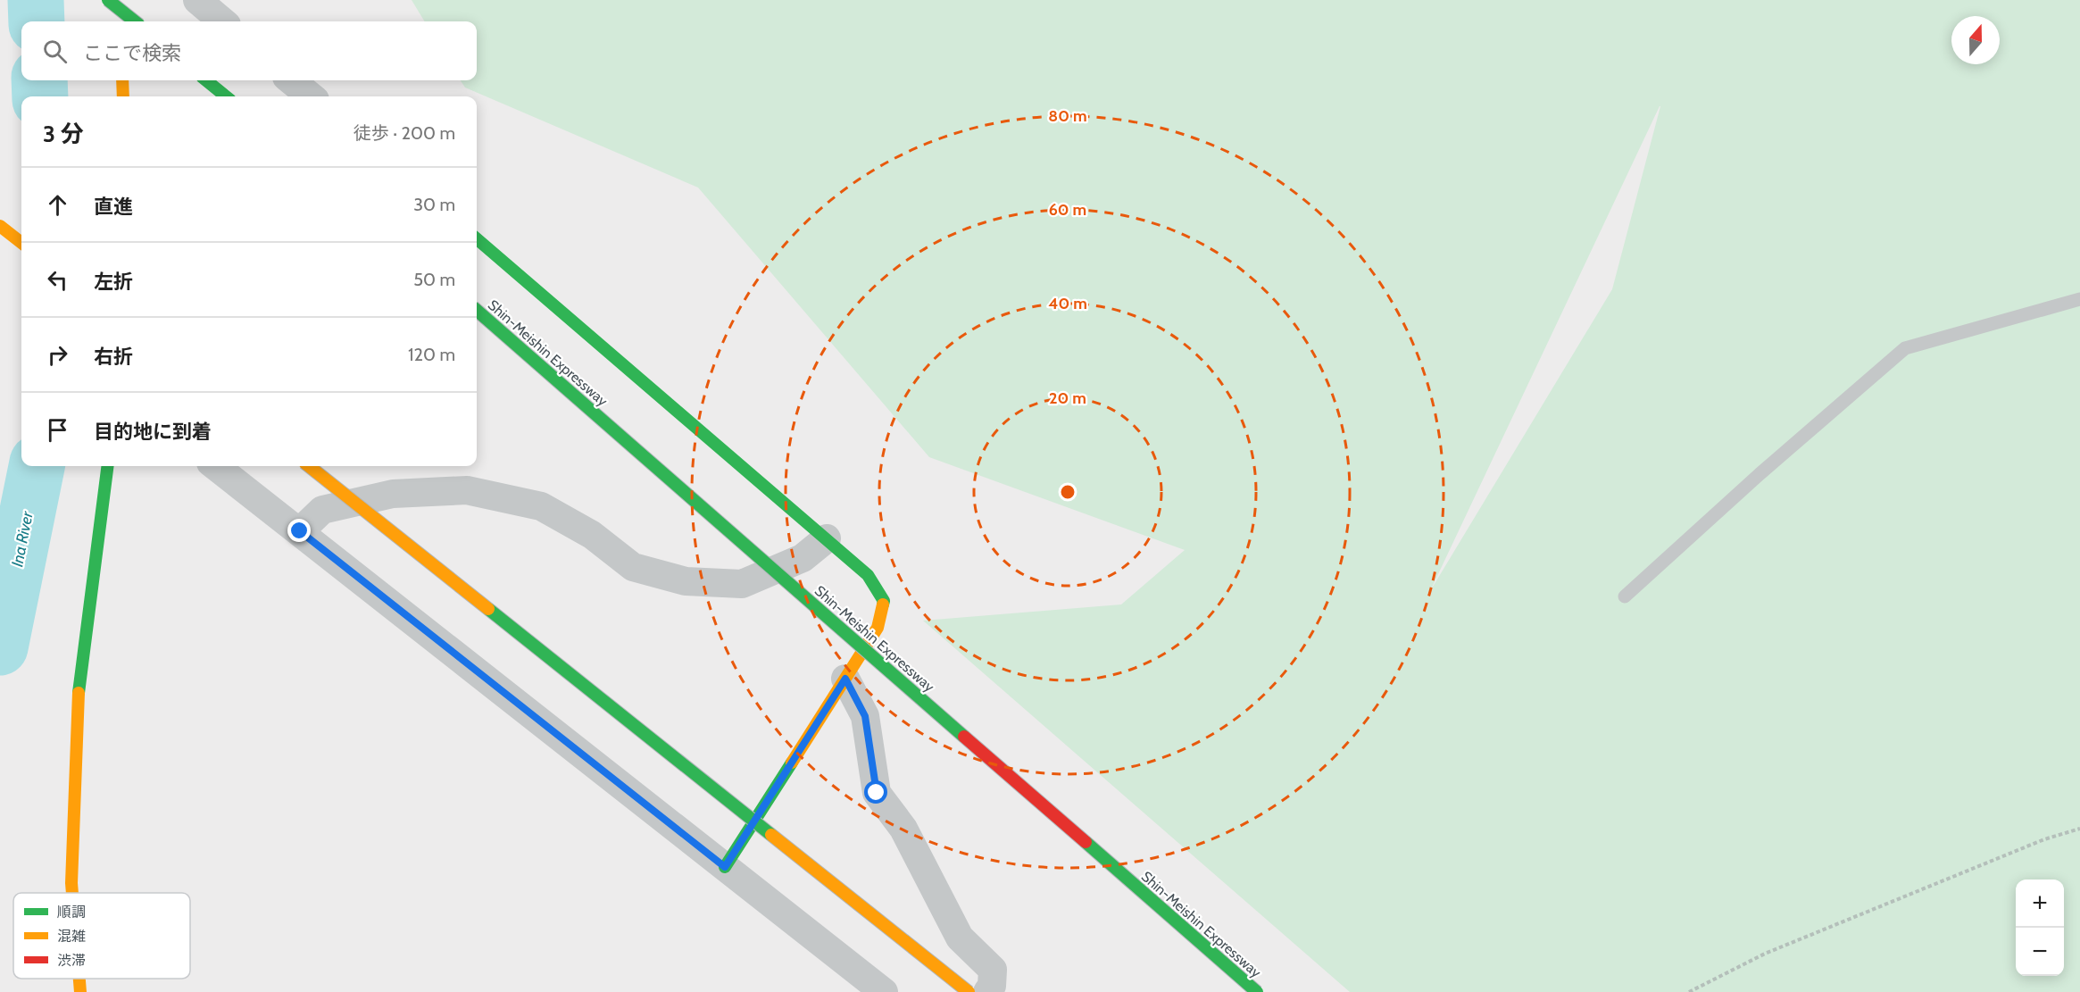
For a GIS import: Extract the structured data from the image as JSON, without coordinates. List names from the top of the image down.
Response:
{
  "streets": {
    "main road": ["Shin-Meishin Expressway"]
  },
  "water": ["Ina River"],
  "legend": ["順調", "混雑", "渋滞"],
  "north": "top",
  "page": {
    "search": "ここで検索",
    "heading": ["3 分", "徒歩 · 200 m"],
    "list": [
      ["直進", "30 m"],
      ["左折", "50 m"],
      ["右折", "120 m"],
      "目的地に到着"
    ],
    "map_buttons": ["+", "−"]
  },
  "rings": [
    "80 m",
    "60 m",
    "40 m",
    "20 m"
  ]
}
